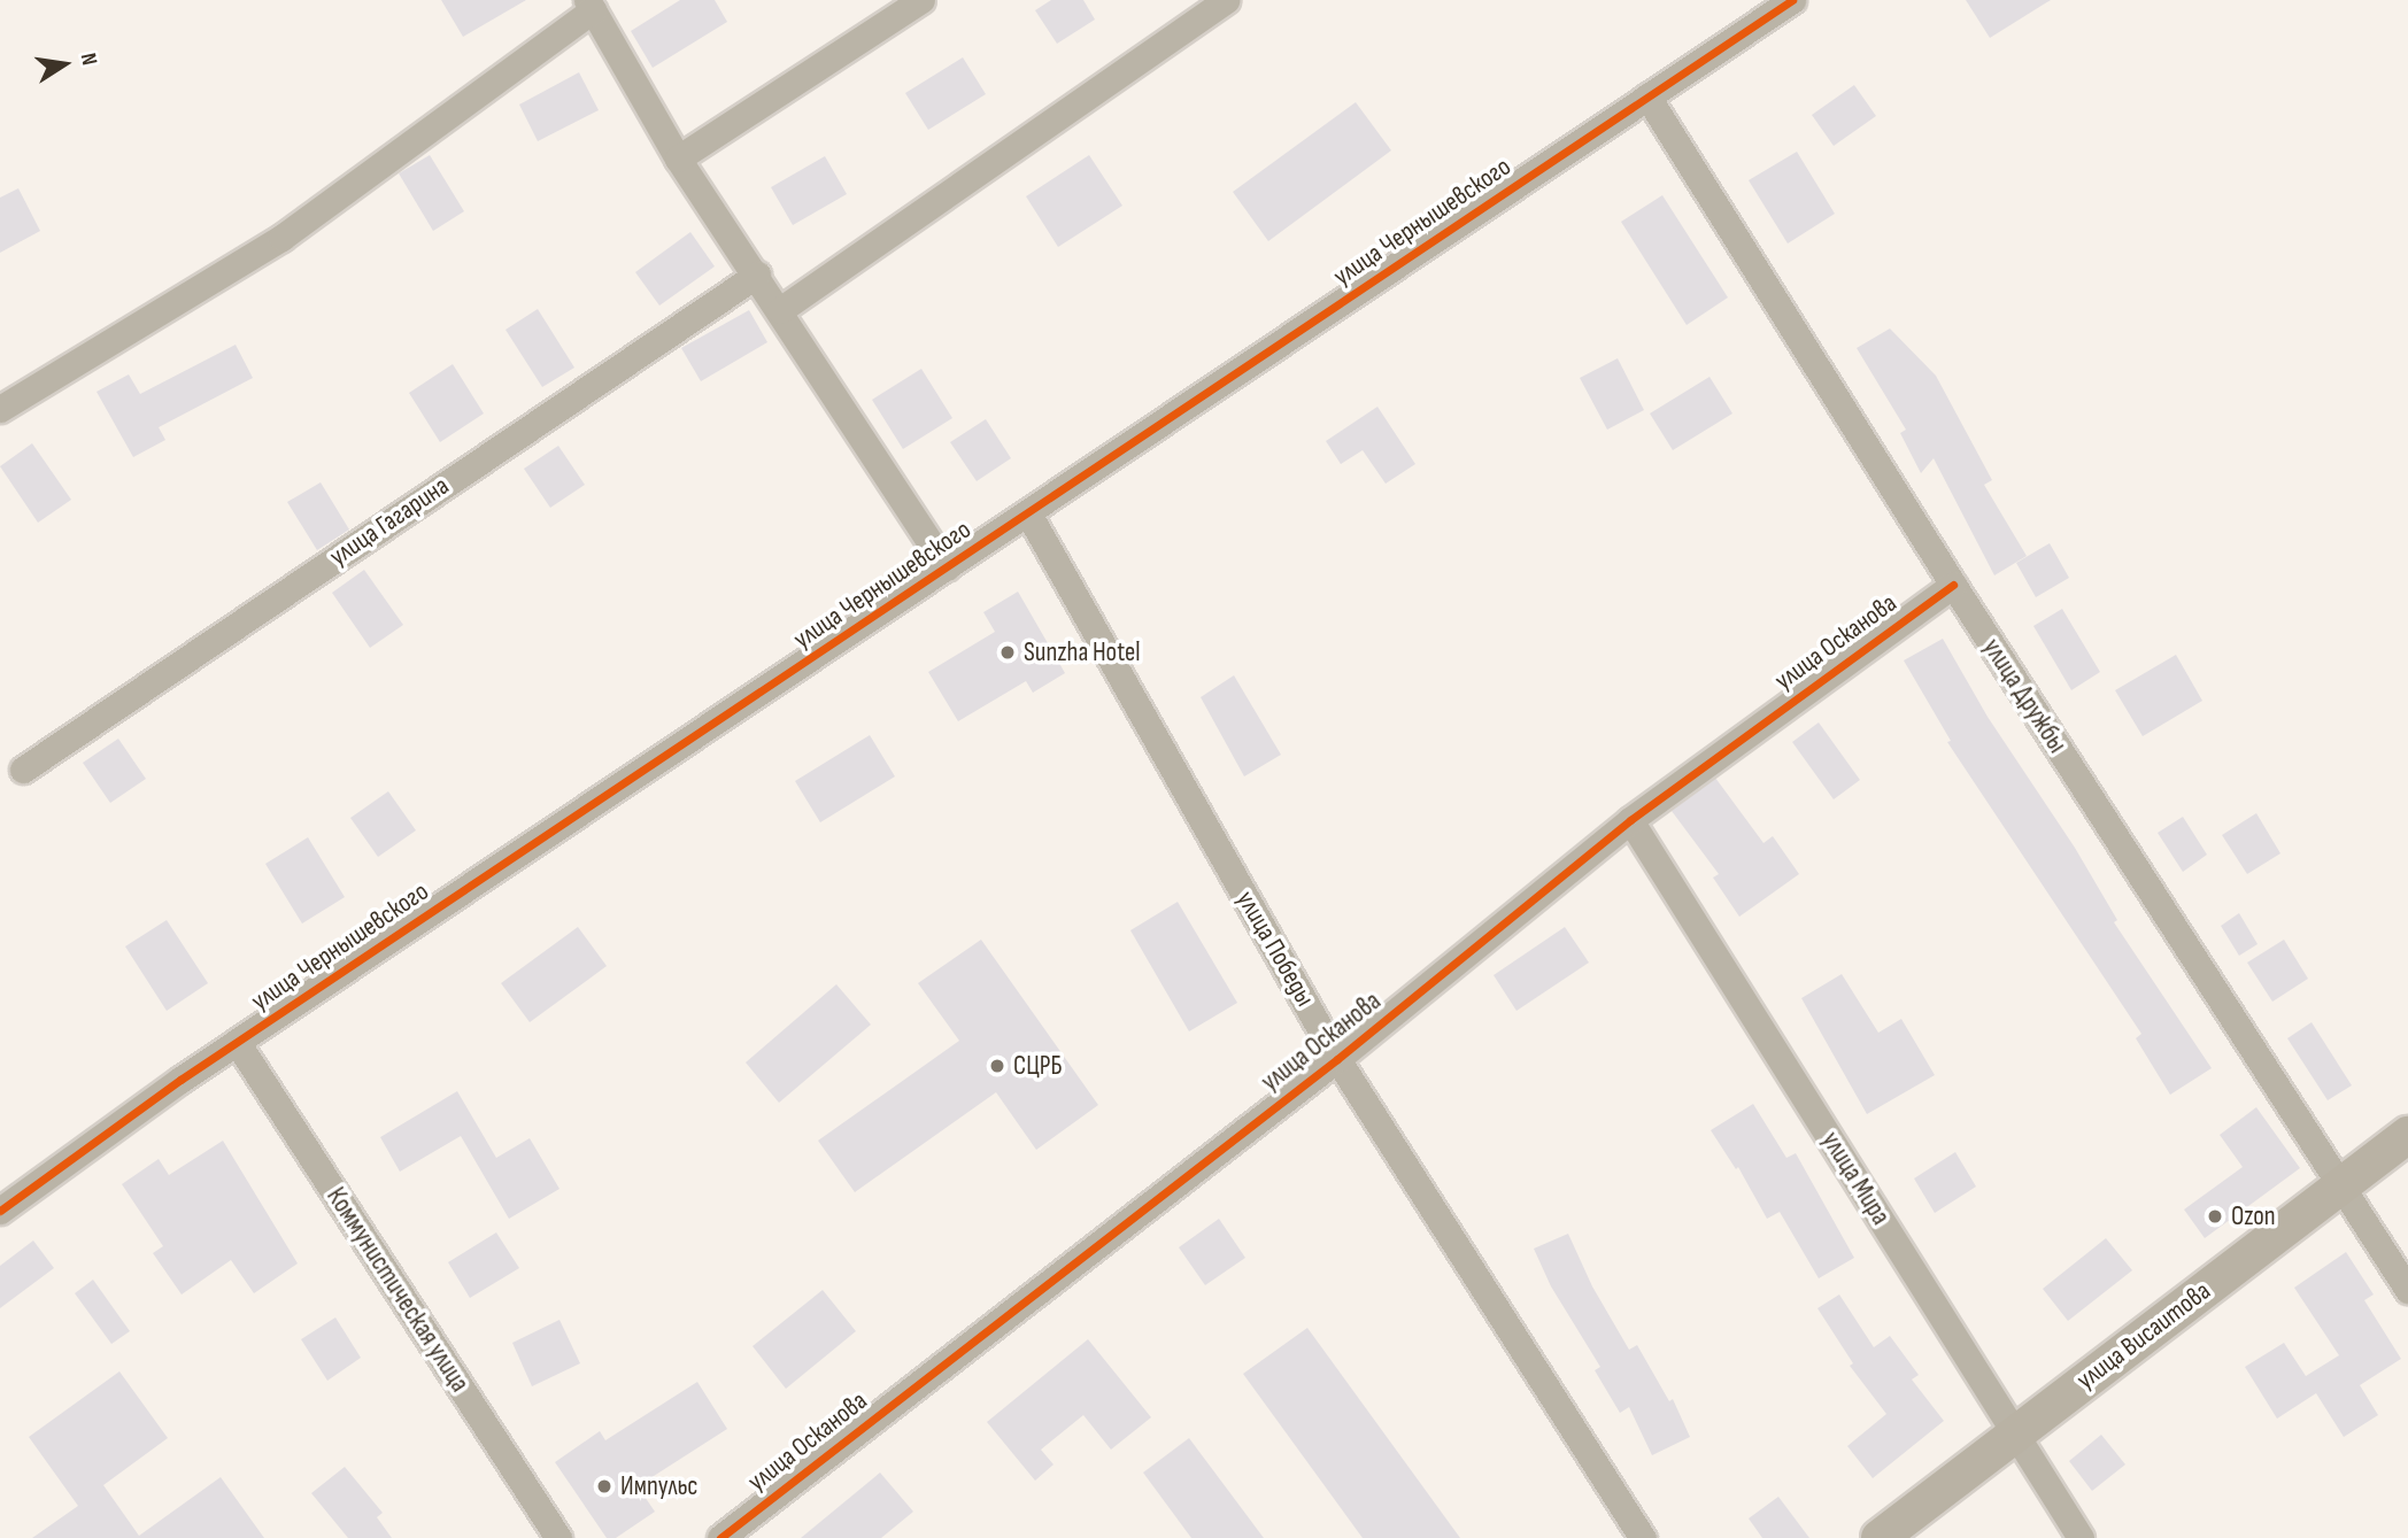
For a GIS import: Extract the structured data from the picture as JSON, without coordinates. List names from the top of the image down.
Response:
{
  "streets": {
    "street": [
      "улица Чернышевского",
      "улица Гагарина",
      "улица Осканова",
      "улица Дружбы",
      "улица Победы",
      "улица Мира",
      "Коммунистическая улица",
      "улица Висаитова"
    ]
  },
  "crossings": [
    ["улица Чернышевского", "улица Дружбы"],
    ["улица Чернышевского", "улица Победы"],
    ["улица Чернышевского", "Коммунистическая улица"],
    ["улица Осканова", "улица Дружбы"],
    ["улица Осканова", "улица Победы"],
    ["улица Осканова", "улица Мира"],
    ["улица Дружбы", "улица Висаитова"],
    ["улица Мира", "улица Висаитова"]
  ],
  "places": [
    "Sunzha Hotel",
    "СЦРБ",
    "Ozon",
    "Импульс"
  ],
  "north": "right"
}
